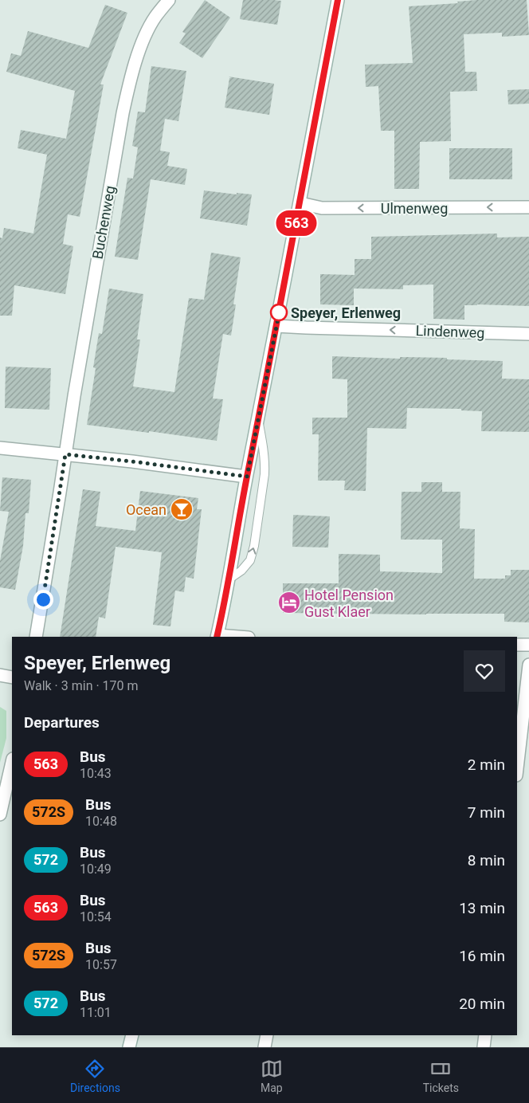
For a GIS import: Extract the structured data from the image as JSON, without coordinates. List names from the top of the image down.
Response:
{
  "streets": {
    "street": ["Ulmenweg", "Buchenweg", "Lindenweg"]
  },
  "one_way": ["Ulmenweg", "Lindenweg"],
  "places": {
    "other": ["Speyer, Erlenweg"],
    "bar": ["Ocean"],
    "hotel": ["Hotel Pension Gust Klaer"]
  },
  "lines": ["bus line 563"],
  "page": {
    "on_map": "563",
    "heading": [
      ["Speyer, Erlenweg", "Walk · 3 min · 170 m"],
      "Departures"
    ],
    "list": [
      {
        "mark": "563",
        "name": "Bus",
        "note": "10:43",
        "value": "2 min"
      },
      {
        "mark": "572S",
        "name": "Bus",
        "note": "10:48",
        "value": "7 min"
      },
      {
        "mark": "572",
        "name": "Bus",
        "note": "10:49",
        "value": "8 min"
      },
      {
        "mark": "563",
        "name": "Bus",
        "note": "10:54",
        "value": "13 min"
      },
      {
        "mark": "572S",
        "name": "Bus",
        "note": "10:57",
        "value": "16 min"
      },
      {
        "mark": "572",
        "name": "Bus",
        "note": "11:01",
        "value": "20 min"
      }
    ],
    "tabs": ["Directions", "Map", "Tickets"]
  }
}
